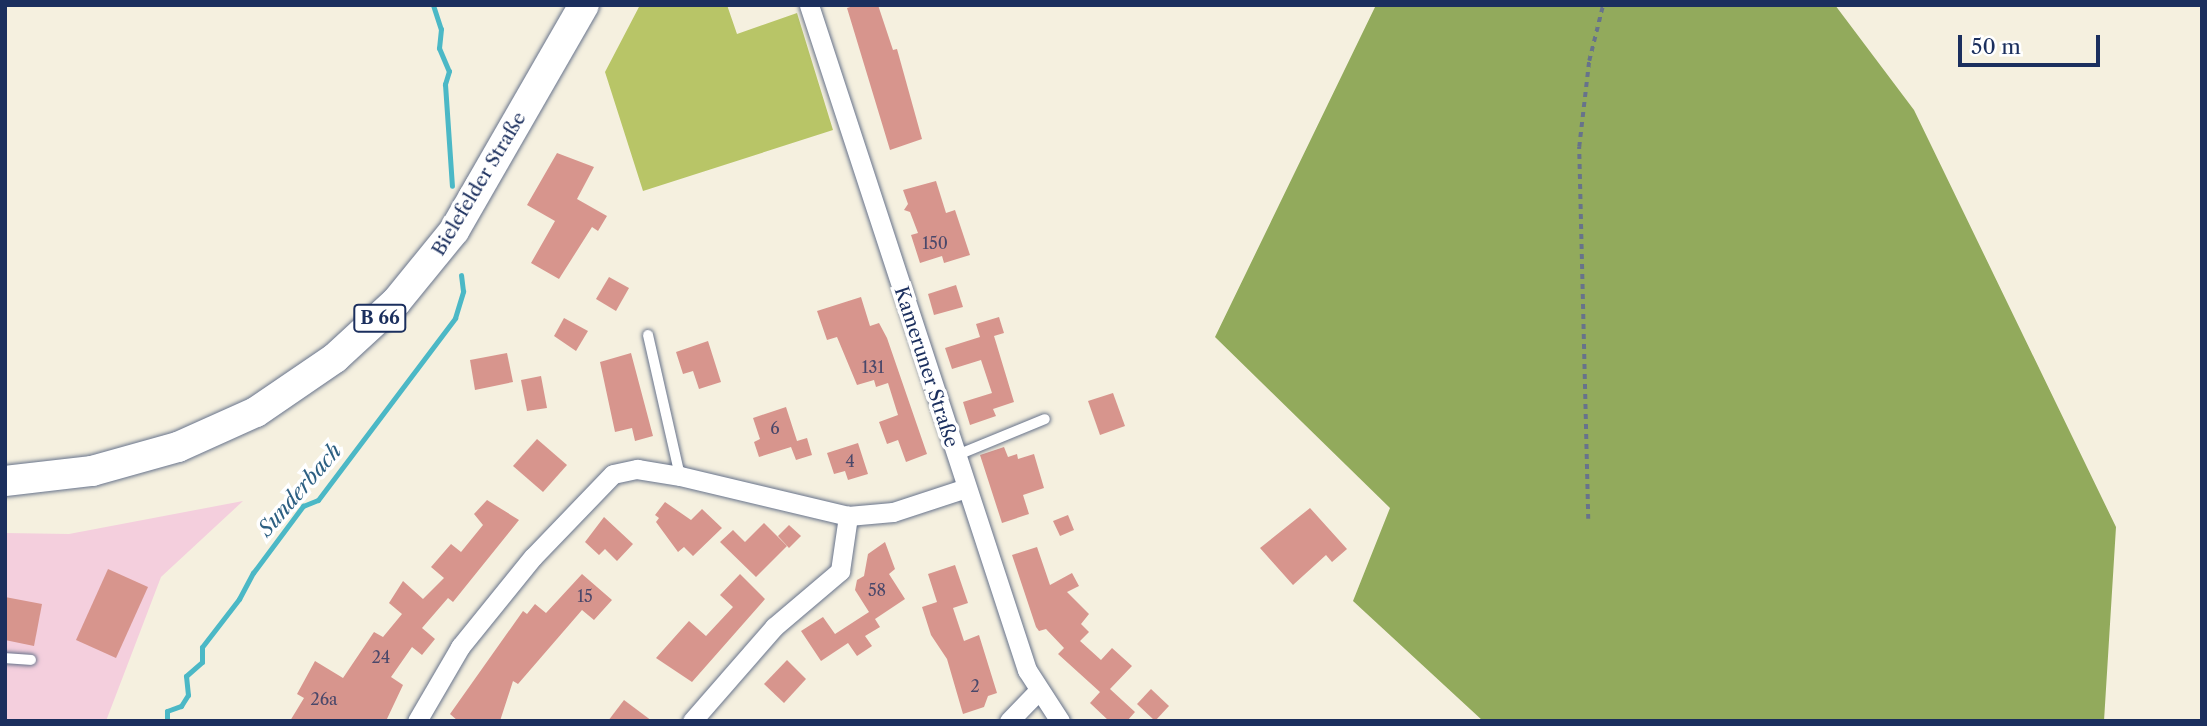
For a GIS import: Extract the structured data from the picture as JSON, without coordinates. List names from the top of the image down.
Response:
{
  "streets": {
    "main road": ["Bielefelder Straße", "B 66"],
    "street": ["Kameruner Straße"]
  },
  "water": ["Sunderbach"],
  "house_numbers": [
    "150",
    "131",
    "6",
    "4",
    "58",
    "15",
    "24",
    "2",
    "26a"
  ],
  "scale_bar": "50 m"
}
